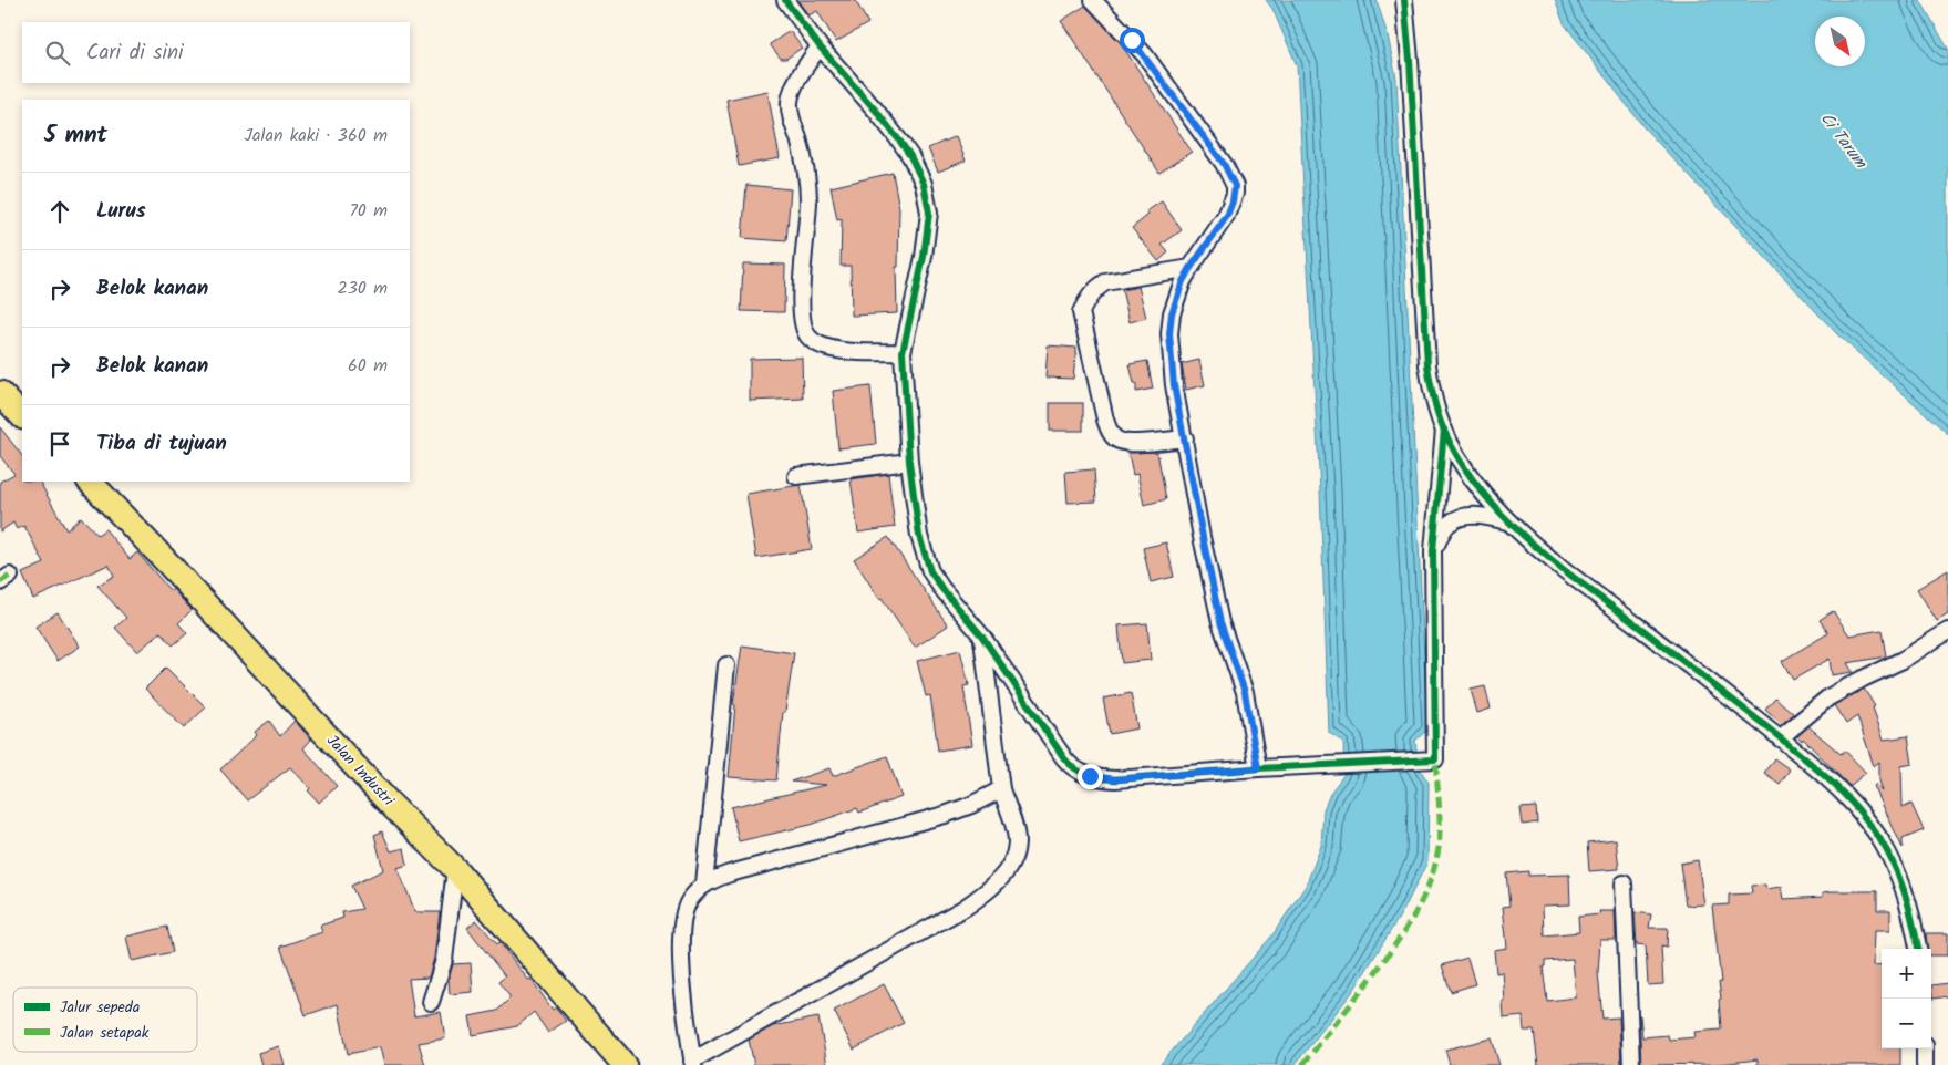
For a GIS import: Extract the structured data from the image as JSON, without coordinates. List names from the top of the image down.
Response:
{
  "streets": {
    "main road": ["Jalan Industri"]
  },
  "water": ["Ci Tarum"],
  "legend": ["Jalur sepeda", "Jalan setapak"],
  "north": "bottom right",
  "page": {
    "search": "Cari di sini",
    "heading": ["5 mnt", "Jalan kaki · 360 m"],
    "list": [
      ["Lurus", "70 m"],
      ["Belok kanan", "230 m"],
      ["Belok kanan", "60 m"],
      "Tiba di tujuan"
    ],
    "map_buttons": ["+", "−"]
  }
}
